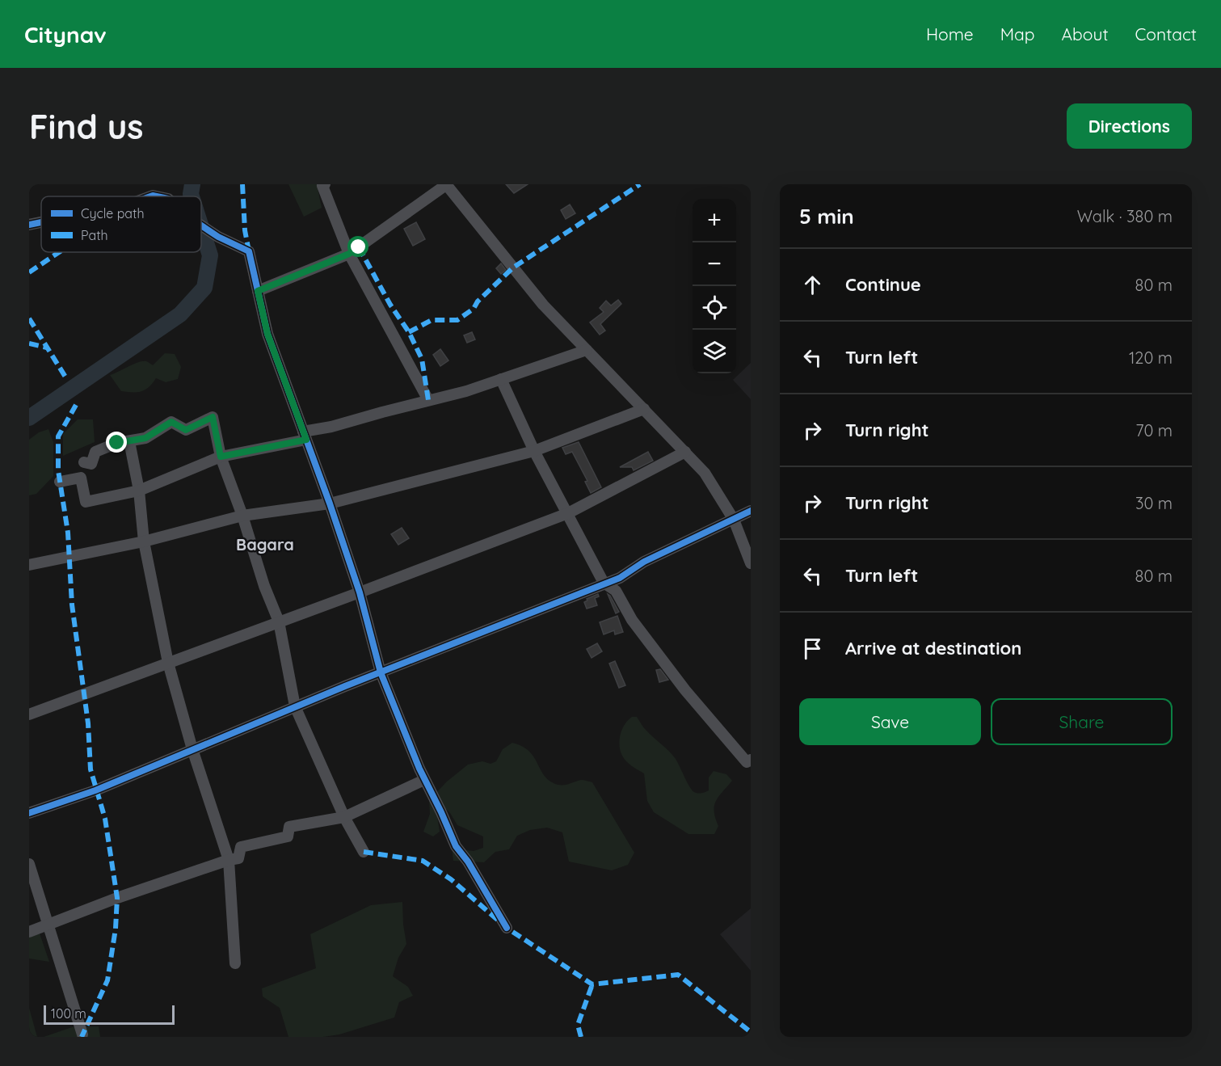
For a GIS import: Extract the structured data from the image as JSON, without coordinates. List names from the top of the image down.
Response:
{
  "districts": ["Bagara"],
  "legend": ["Cycle path", "Path"],
  "scale_bar": "100 m",
  "page": {
    "header": "Citynav",
    "nav": [
      "Home",
      "Map",
      "About",
      "Contact"
    ],
    "buttons": [
      "Directions",
      ["Save", "Share"]
    ],
    "title": "Find us",
    "heading": ["5 min", "Walk · 380 m"],
    "map_buttons": ["+", "−"],
    "list": [
      ["Continue", "80 m"],
      ["Turn left", "120 m"],
      ["Turn right", "70 m"],
      ["Turn right", "30 m"],
      ["Turn left", "80 m"],
      "Arrive at destination"
    ],
    "scale": "100 m"
  }
}
